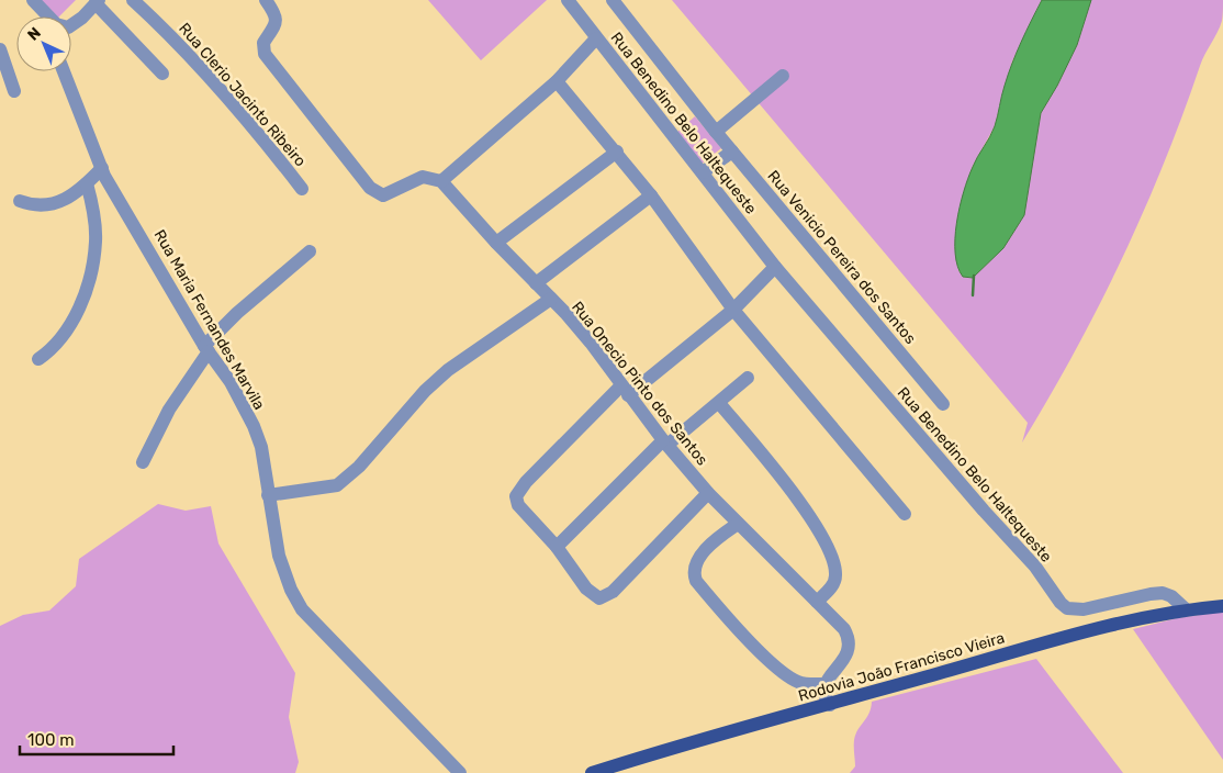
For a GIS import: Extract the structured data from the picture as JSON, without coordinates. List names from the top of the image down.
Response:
{
  "streets": {
    "main road": ["Rodovia João Francisco Vieira"],
    "street": [
      "Rua Clerio Jacinto Ribeiro",
      "Rua Benedino Belo Haltequeste",
      "Rua Venicio Pereira dos Santos",
      "Rua Maria Fernandes Marvila",
      "Rua Onecio Pinto dos Santos"
    ]
  },
  "crossings": [
    ["Rua Benedino Belo Haltequeste", "Rodovia João Francisco Vieira"]
  ],
  "scale_bar": "100 m",
  "north": "top left"
}
